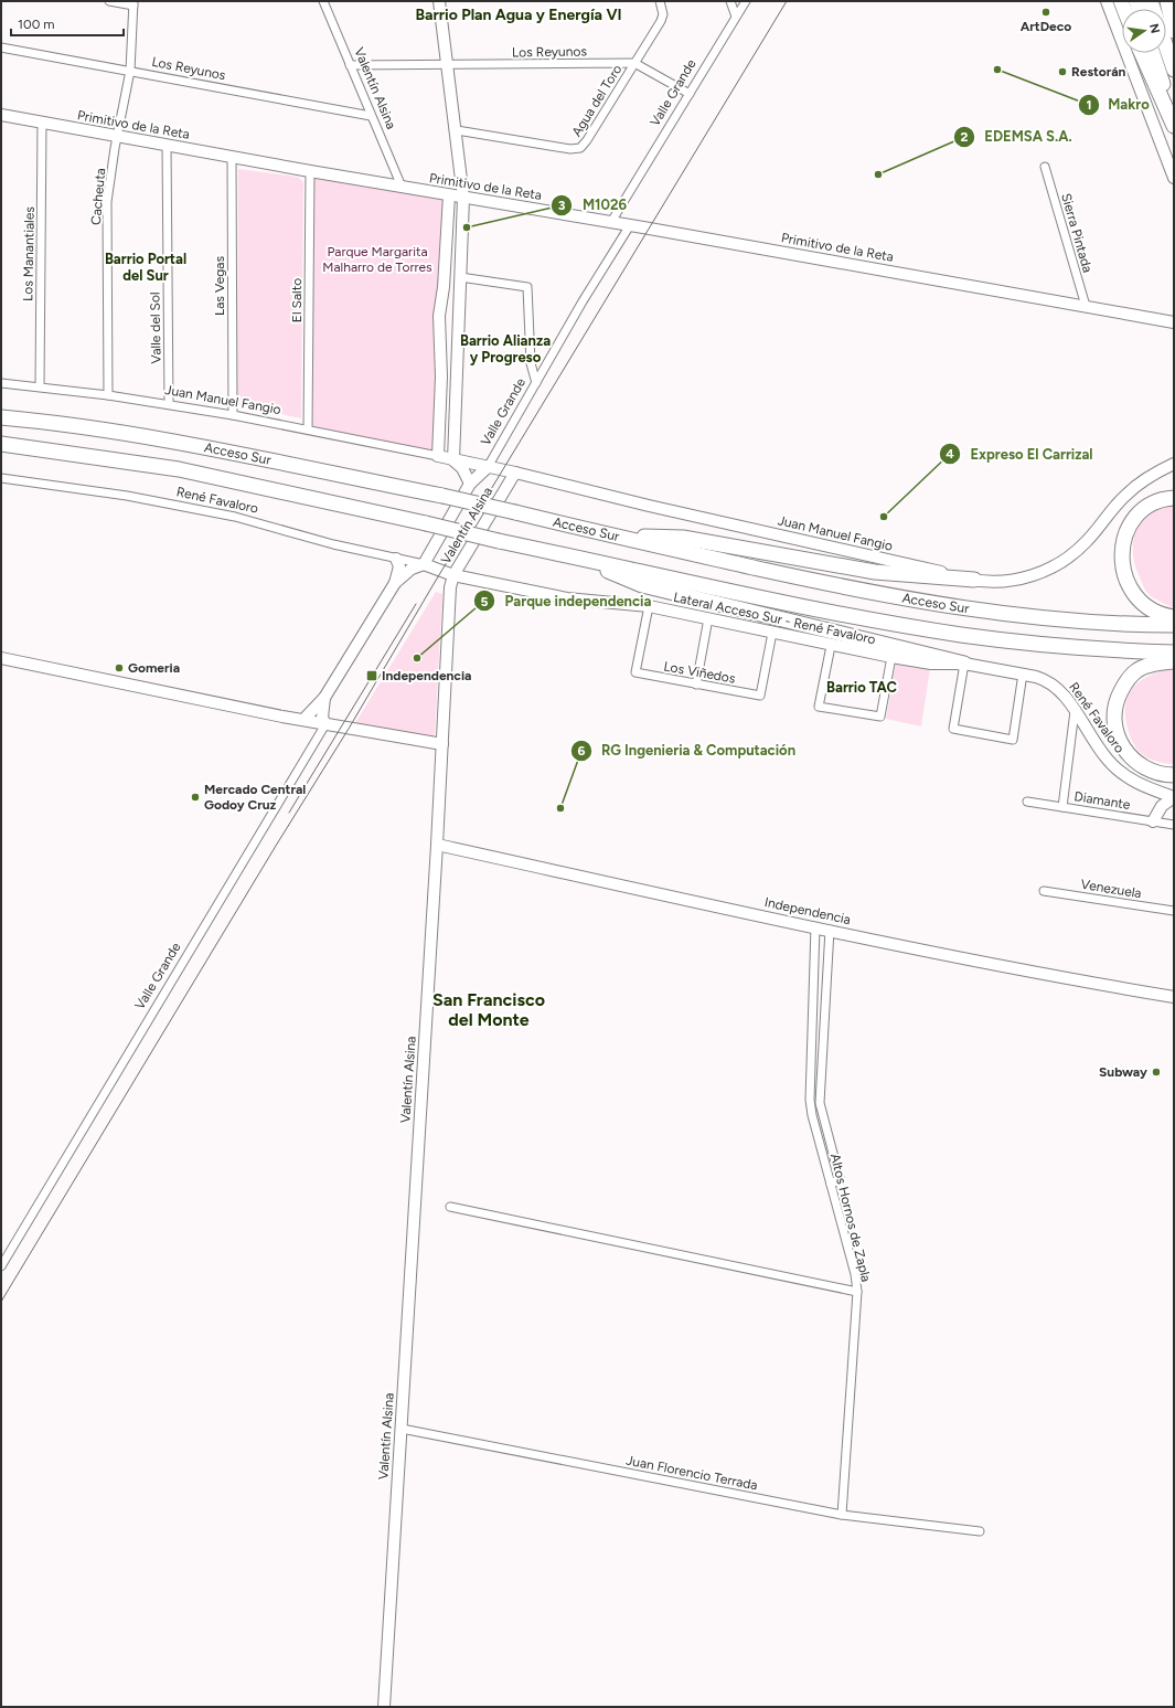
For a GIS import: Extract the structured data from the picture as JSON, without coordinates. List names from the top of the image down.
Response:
{
  "streets": {
    "highway": ["Acceso Sur"],
    "street": [
      "Los Reyunos",
      "Valentín Alsina",
      "Valle Grande",
      "Agua del Toro",
      "Primitivo de la Reta",
      "Cacheuta",
      "Sierra Pintada",
      "Los Manantiales",
      "Las Vegas",
      "El Salto",
      "Valle del Sol",
      "Juan Manuel Fangio",
      "René Favaloro",
      "Lateral Acceso Sur - René Favaloro",
      "Los Viñedos",
      "Diamante",
      "Venezuela",
      "Independencia",
      "Altos Hornos de Zapla",
      "Juan Florencio Terrada"
    ]
  },
  "crossings": [
    ["Los Reyunos", "Valentín Alsina"],
    ["Los Reyunos", "Valle Grande"],
    ["Los Reyunos", "Agua del Toro"],
    ["Los Reyunos", "Cacheuta"],
    ["Valentín Alsina", "Primitivo de la Reta"],
    ["Valentín Alsina", "Juan Manuel Fangio"],
    ["Valentín Alsina", "Lateral Acceso Sur - René Favaloro"],
    ["Valentín Alsina", "Independencia"],
    ["Valentín Alsina", "Juan Florencio Terrada"],
    ["Valle Grande", "Primitivo de la Reta"],
    ["Valle Grande", "Juan Manuel Fangio"],
    ["Valle Grande", "René Favaloro"],
    ["Valle Grande", "Lateral Acceso Sur - René Favaloro"],
    ["Primitivo de la Reta", "Cacheuta"],
    ["Primitivo de la Reta", "Sierra Pintada"],
    ["Primitivo de la Reta", "Los Manantiales"],
    ["Primitivo de la Reta", "Las Vegas"],
    ["Primitivo de la Reta", "El Salto"],
    ["Primitivo de la Reta", "Valle del Sol"],
    ["Cacheuta", "Juan Manuel Fangio"],
    ["Los Manantiales", "Juan Manuel Fangio"],
    ["Las Vegas", "Juan Manuel Fangio"],
    ["El Salto", "Juan Manuel Fangio"],
    ["Valle del Sol", "Juan Manuel Fangio"],
    ["René Favaloro", "Lateral Acceso Sur - René Favaloro"],
    ["Lateral Acceso Sur - René Favaloro", "Los Viñedos"],
    ["Independencia", "Altos Hornos de Zapla"],
    ["Altos Hornos de Zapla", "Juan Florencio Terrada"]
  ],
  "districts": [
    "Barrio Plan Agua y Energía VI",
    "Barrio Portal del Sur",
    "Barrio Alianza y Progreso",
    "Barrio TAC",
    "San Francisco del Monte"
  ],
  "parks": ["Parque Margarita Malharro de Torres"],
  "places": {
    "other": [
      "ArtDeco",
      "Makro",
      "Restorán",
      "EDEMSA S.A.",
      "M1026",
      "Expreso El Carrizal",
      "Parque independencia",
      "Gomeria",
      "Mercado Central Godoy Cruz",
      "RG Ingenieria & Computación",
      "Subway"
    ],
    "transit": ["Independencia"]
  },
  "scale_bar": "100 m",
  "north": "right"
}
